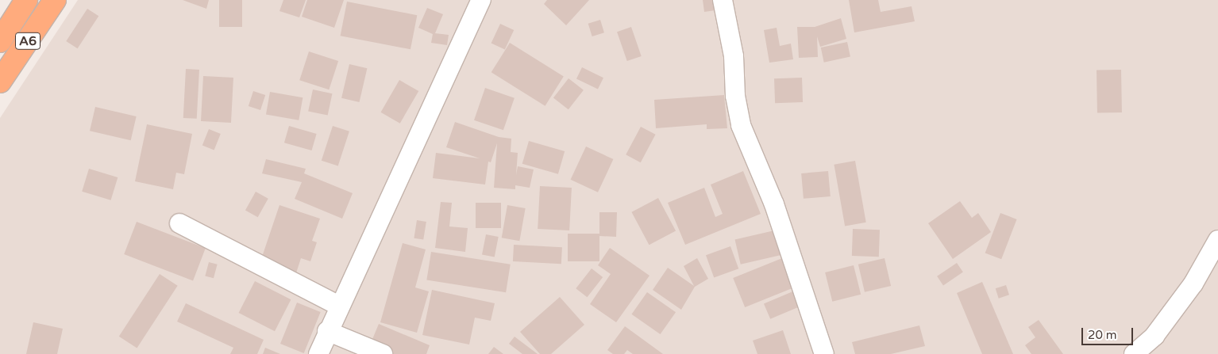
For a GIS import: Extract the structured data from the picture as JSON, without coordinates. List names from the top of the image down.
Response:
{
  "streets": {
    "highway": ["A6"]
  },
  "scale_bar": "20 m"
}
